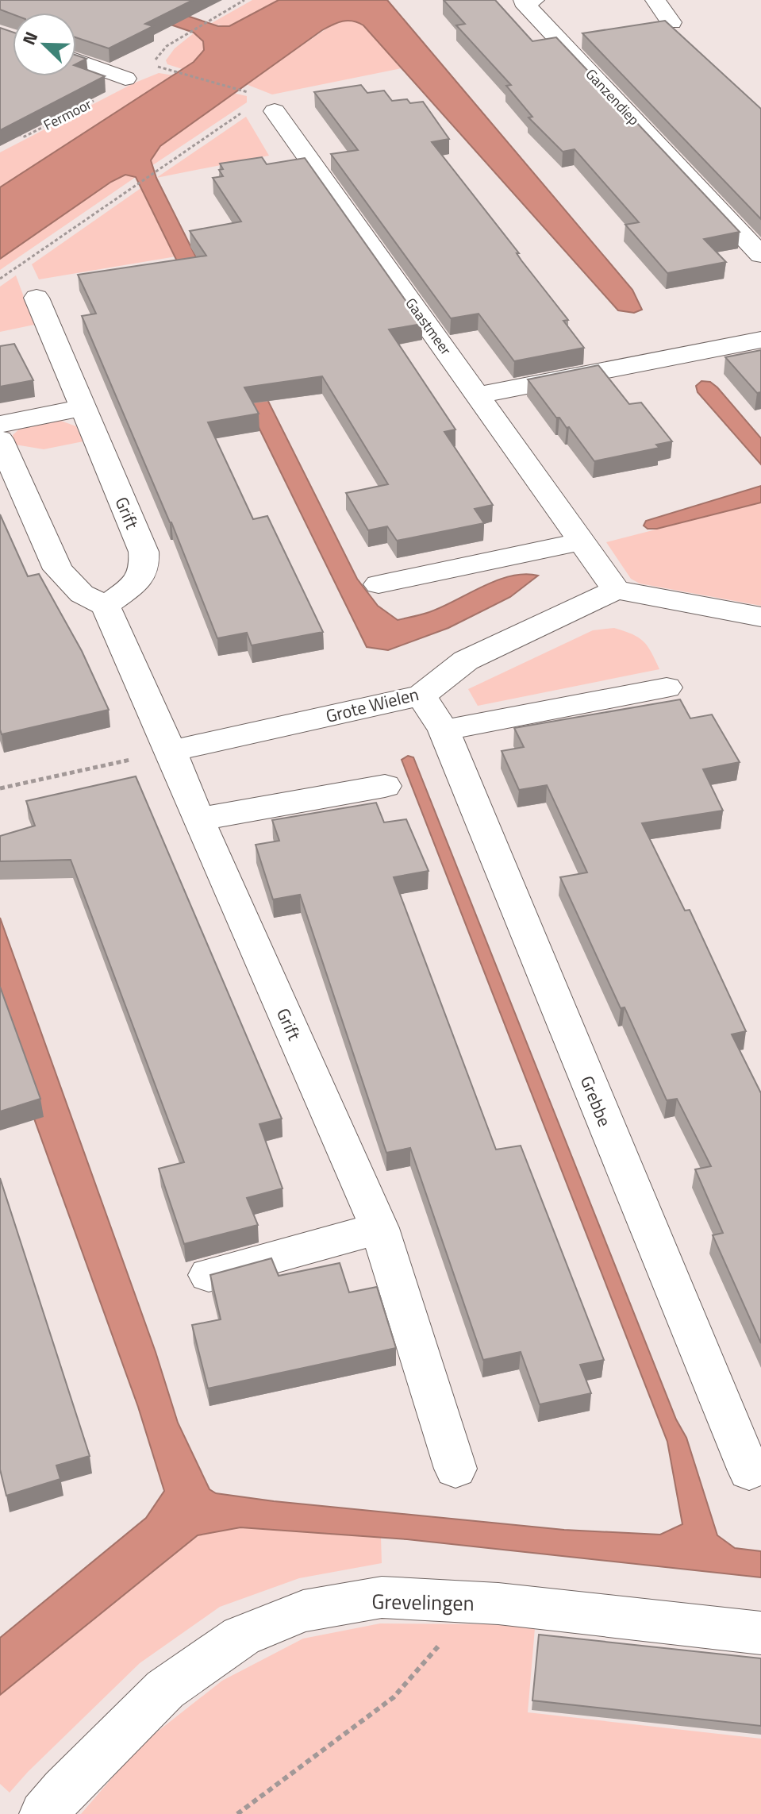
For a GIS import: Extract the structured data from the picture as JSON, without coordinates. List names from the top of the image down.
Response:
{
  "streets": {
    "street": [
      "Ganzendiep",
      "Gaastmeer",
      "Grift",
      "Grote Wielen",
      "Grebbe",
      "Grevelingen"
    ],
    "path": ["Fermoor"]
  },
  "crossings": [
    ["Gaastmeer", "Grote Wielen"],
    ["Grift", "Grote Wielen"],
    ["Grote Wielen", "Grebbe"]
  ],
  "north": "top left"
}
